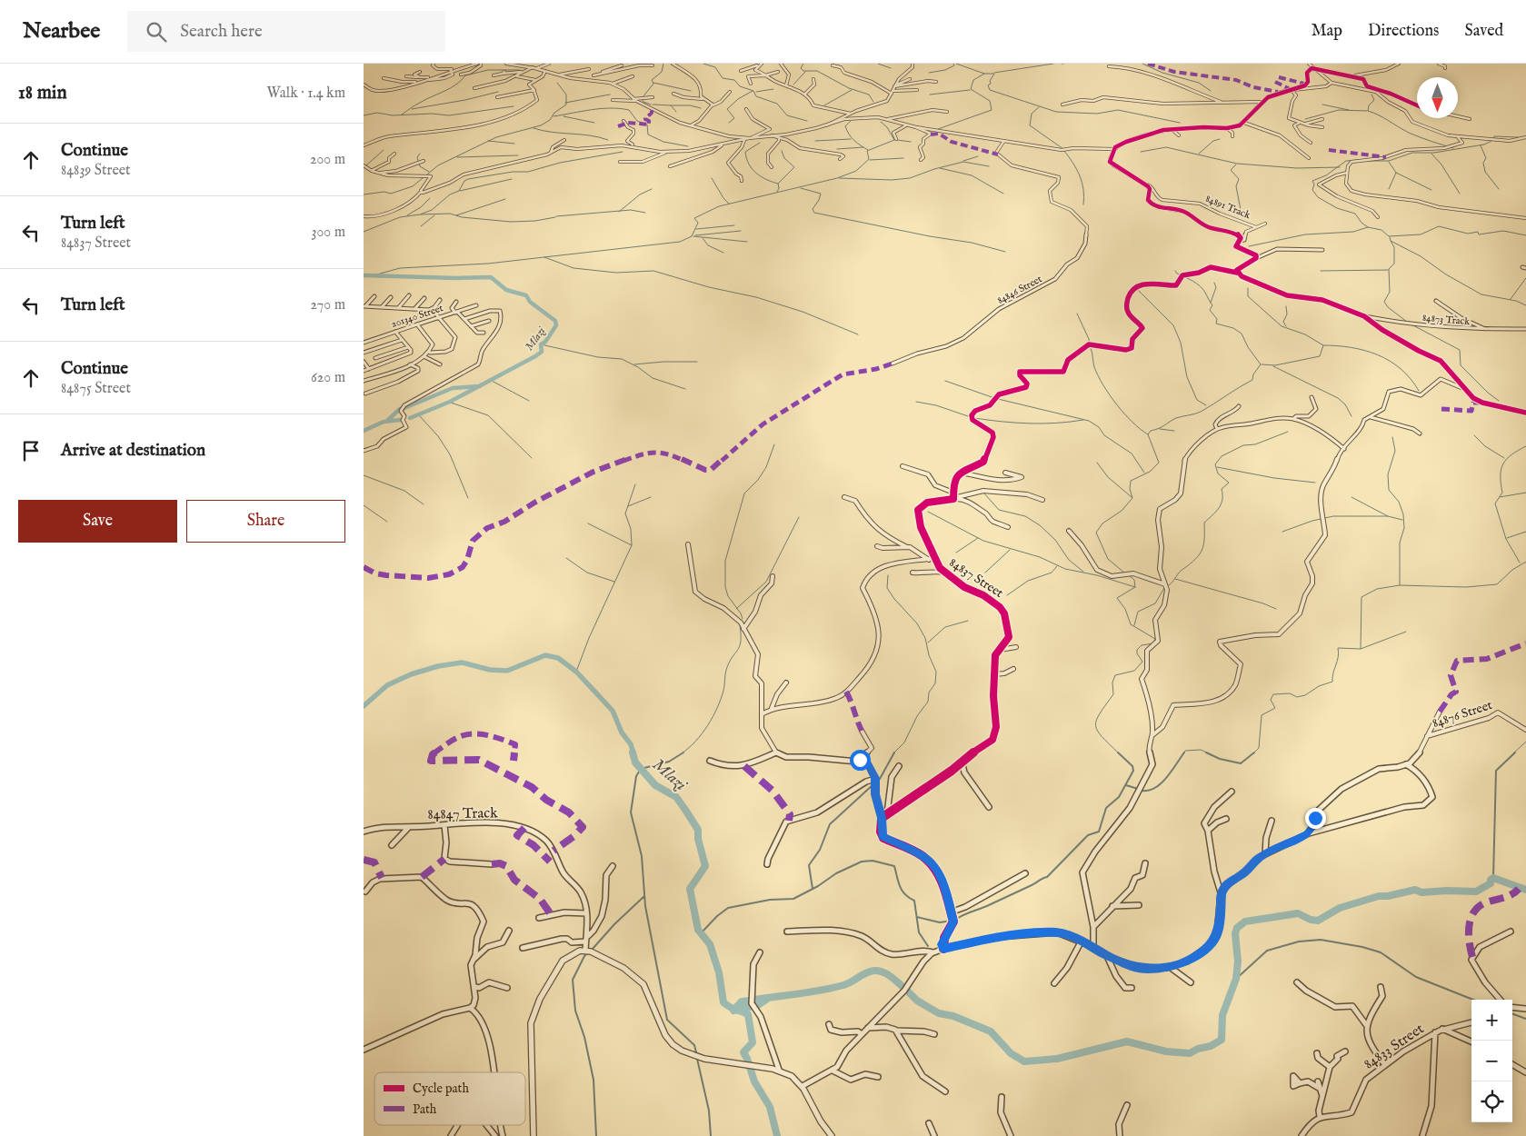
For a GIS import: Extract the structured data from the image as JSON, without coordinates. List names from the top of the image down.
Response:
{
  "streets": {
    "street": [
      "84891 Track",
      "84846 Street",
      "201340 Street",
      "84873 Track",
      "84837 Street",
      "84876 Street",
      "84847 Track",
      "84833 Street"
    ]
  },
  "water": ["Mlazi"],
  "legend": ["Cycle path", "Path"],
  "north": "bottom",
  "page": {
    "header": "Nearbee",
    "search": "Search here",
    "nav": ["Map", "Directions", "Saved"],
    "heading": ["18 min", "Walk · 1.4 km"],
    "list": [
      ["Continue", "84839 Street", "200 m"],
      ["Turn left", "84837 Street", "300 m"],
      ["Turn left", "270 m"],
      ["Continue", "84875 Street", "620 m"],
      "Arrive at destination"
    ],
    "buttons": ["Save", "Share"],
    "map_buttons": ["+", "−"]
  }
}
